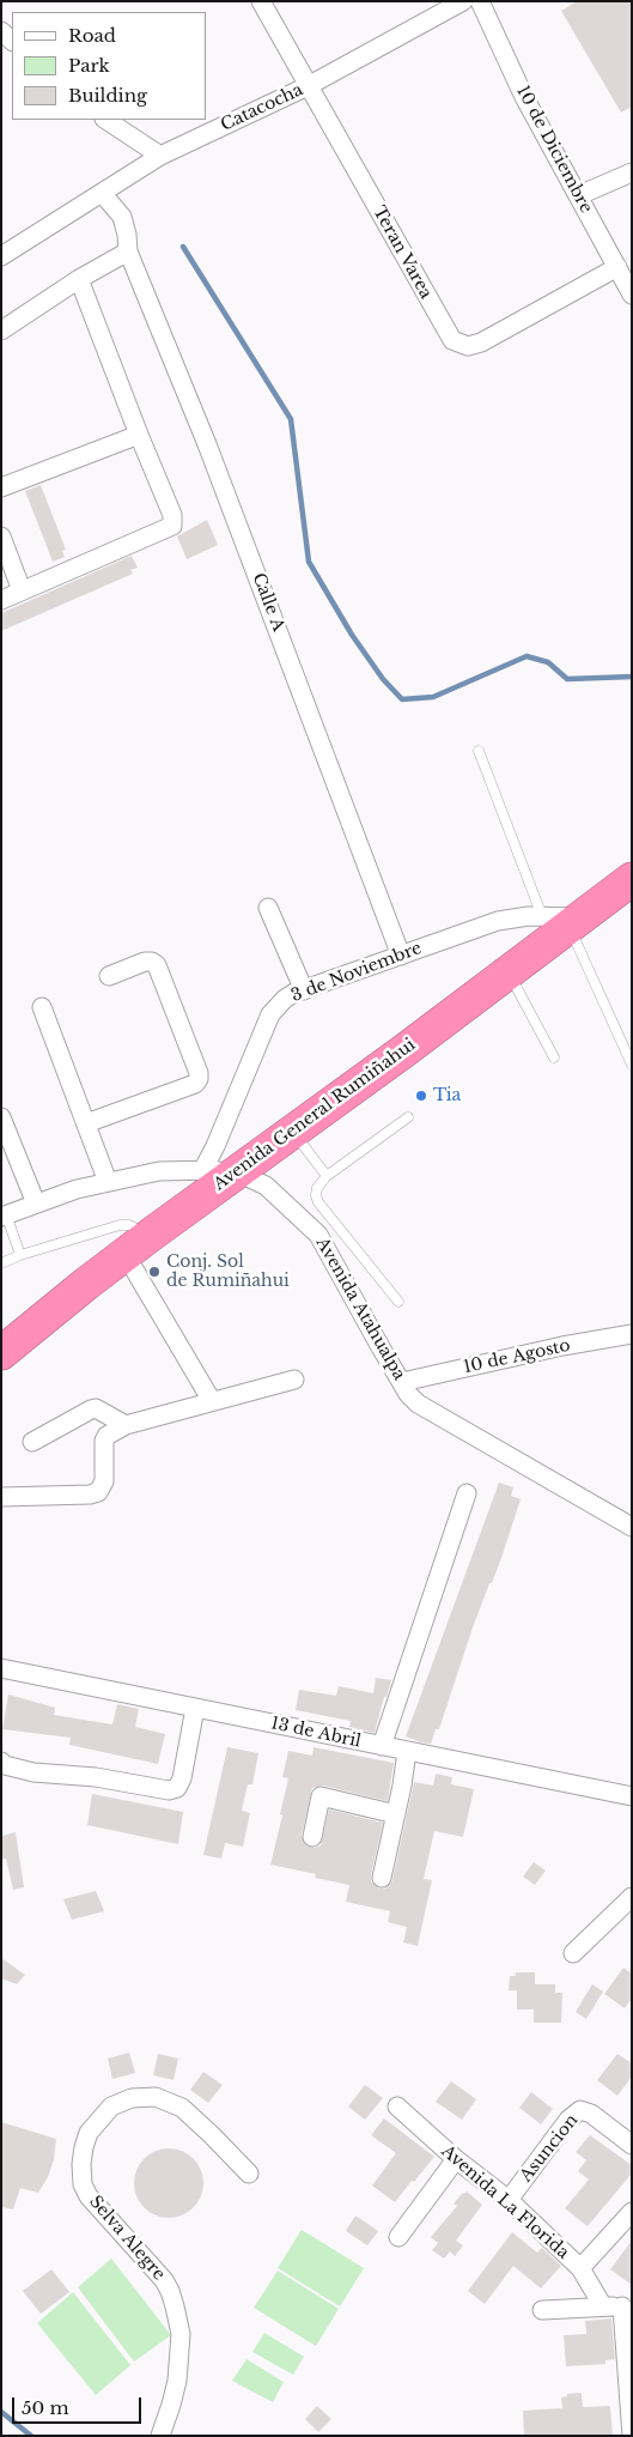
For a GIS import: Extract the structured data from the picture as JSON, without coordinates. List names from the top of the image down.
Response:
{
  "streets": {
    "highway": ["Avenida General Rumiñahui"],
    "street": [
      "Catacocha",
      "10 de Diciembre",
      "Teran Varea",
      "Calle A",
      "3 de Noviembre",
      "Avenida Atahualpa",
      "10 de Agosto",
      "13 de Abril",
      "Asuncion",
      "Avenida La Florida",
      "Selva Alegre"
    ]
  },
  "crossings": [
    ["Catacocha", "Teran Varea"],
    ["Catacocha", "Calle A"],
    ["10 de Diciembre", "Teran Varea"],
    ["Calle A", "3 de Noviembre"],
    ["3 de Noviembre", "Avenida General Rumiñahui"],
    ["3 de Noviembre", "Avenida Atahualpa"],
    ["Avenida General Rumiñahui", "Avenida Atahualpa"],
    ["Avenida Atahualpa", "10 de Agosto"],
    ["Asuncion", "Avenida La Florida"]
  ],
  "places": ["Tia", "Conj. Sol de Rumiñahui"],
  "legend": ["Road", "Park", "Building"],
  "scale_bar": "50 m"
}
